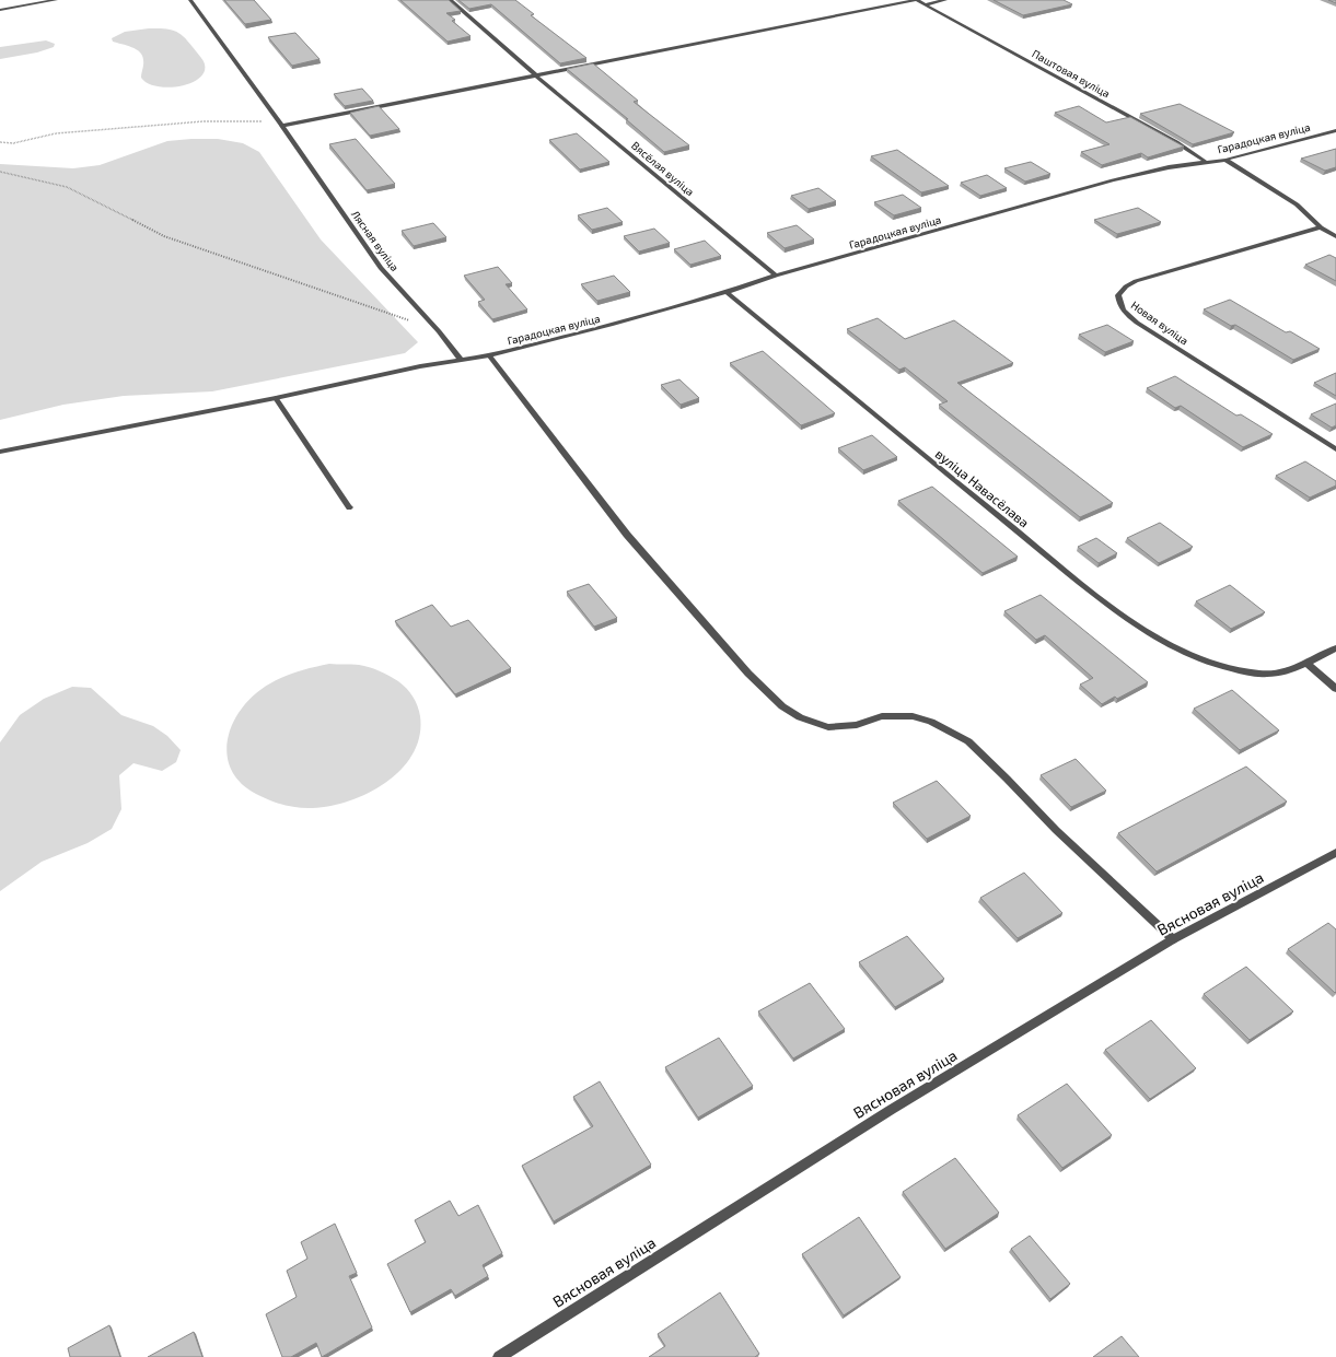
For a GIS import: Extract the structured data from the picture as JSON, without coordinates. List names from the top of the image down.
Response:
{
  "streets": {
    "street": [
      "Паштовая вуліца",
      "Гарадоцкая вуліца",
      "Вясёлая вуліца",
      "Лясная вуліца",
      "Новая вуліца",
      "вуліца Навасёлава",
      "Вясновая вуліца"
    ]
  },
  "crossings": [
    ["Паштовая вуліца", "Гарадоцкая вуліца"],
    ["Паштовая вуліца", "Вясёлая вуліца"],
    ["Гарадоцкая вуліца", "Вясёлая вуліца"],
    ["Гарадоцкая вуліца", "Лясная вуліца"],
    ["Гарадоцкая вуліца", "вуліца Навасёлава"]
  ]
}
